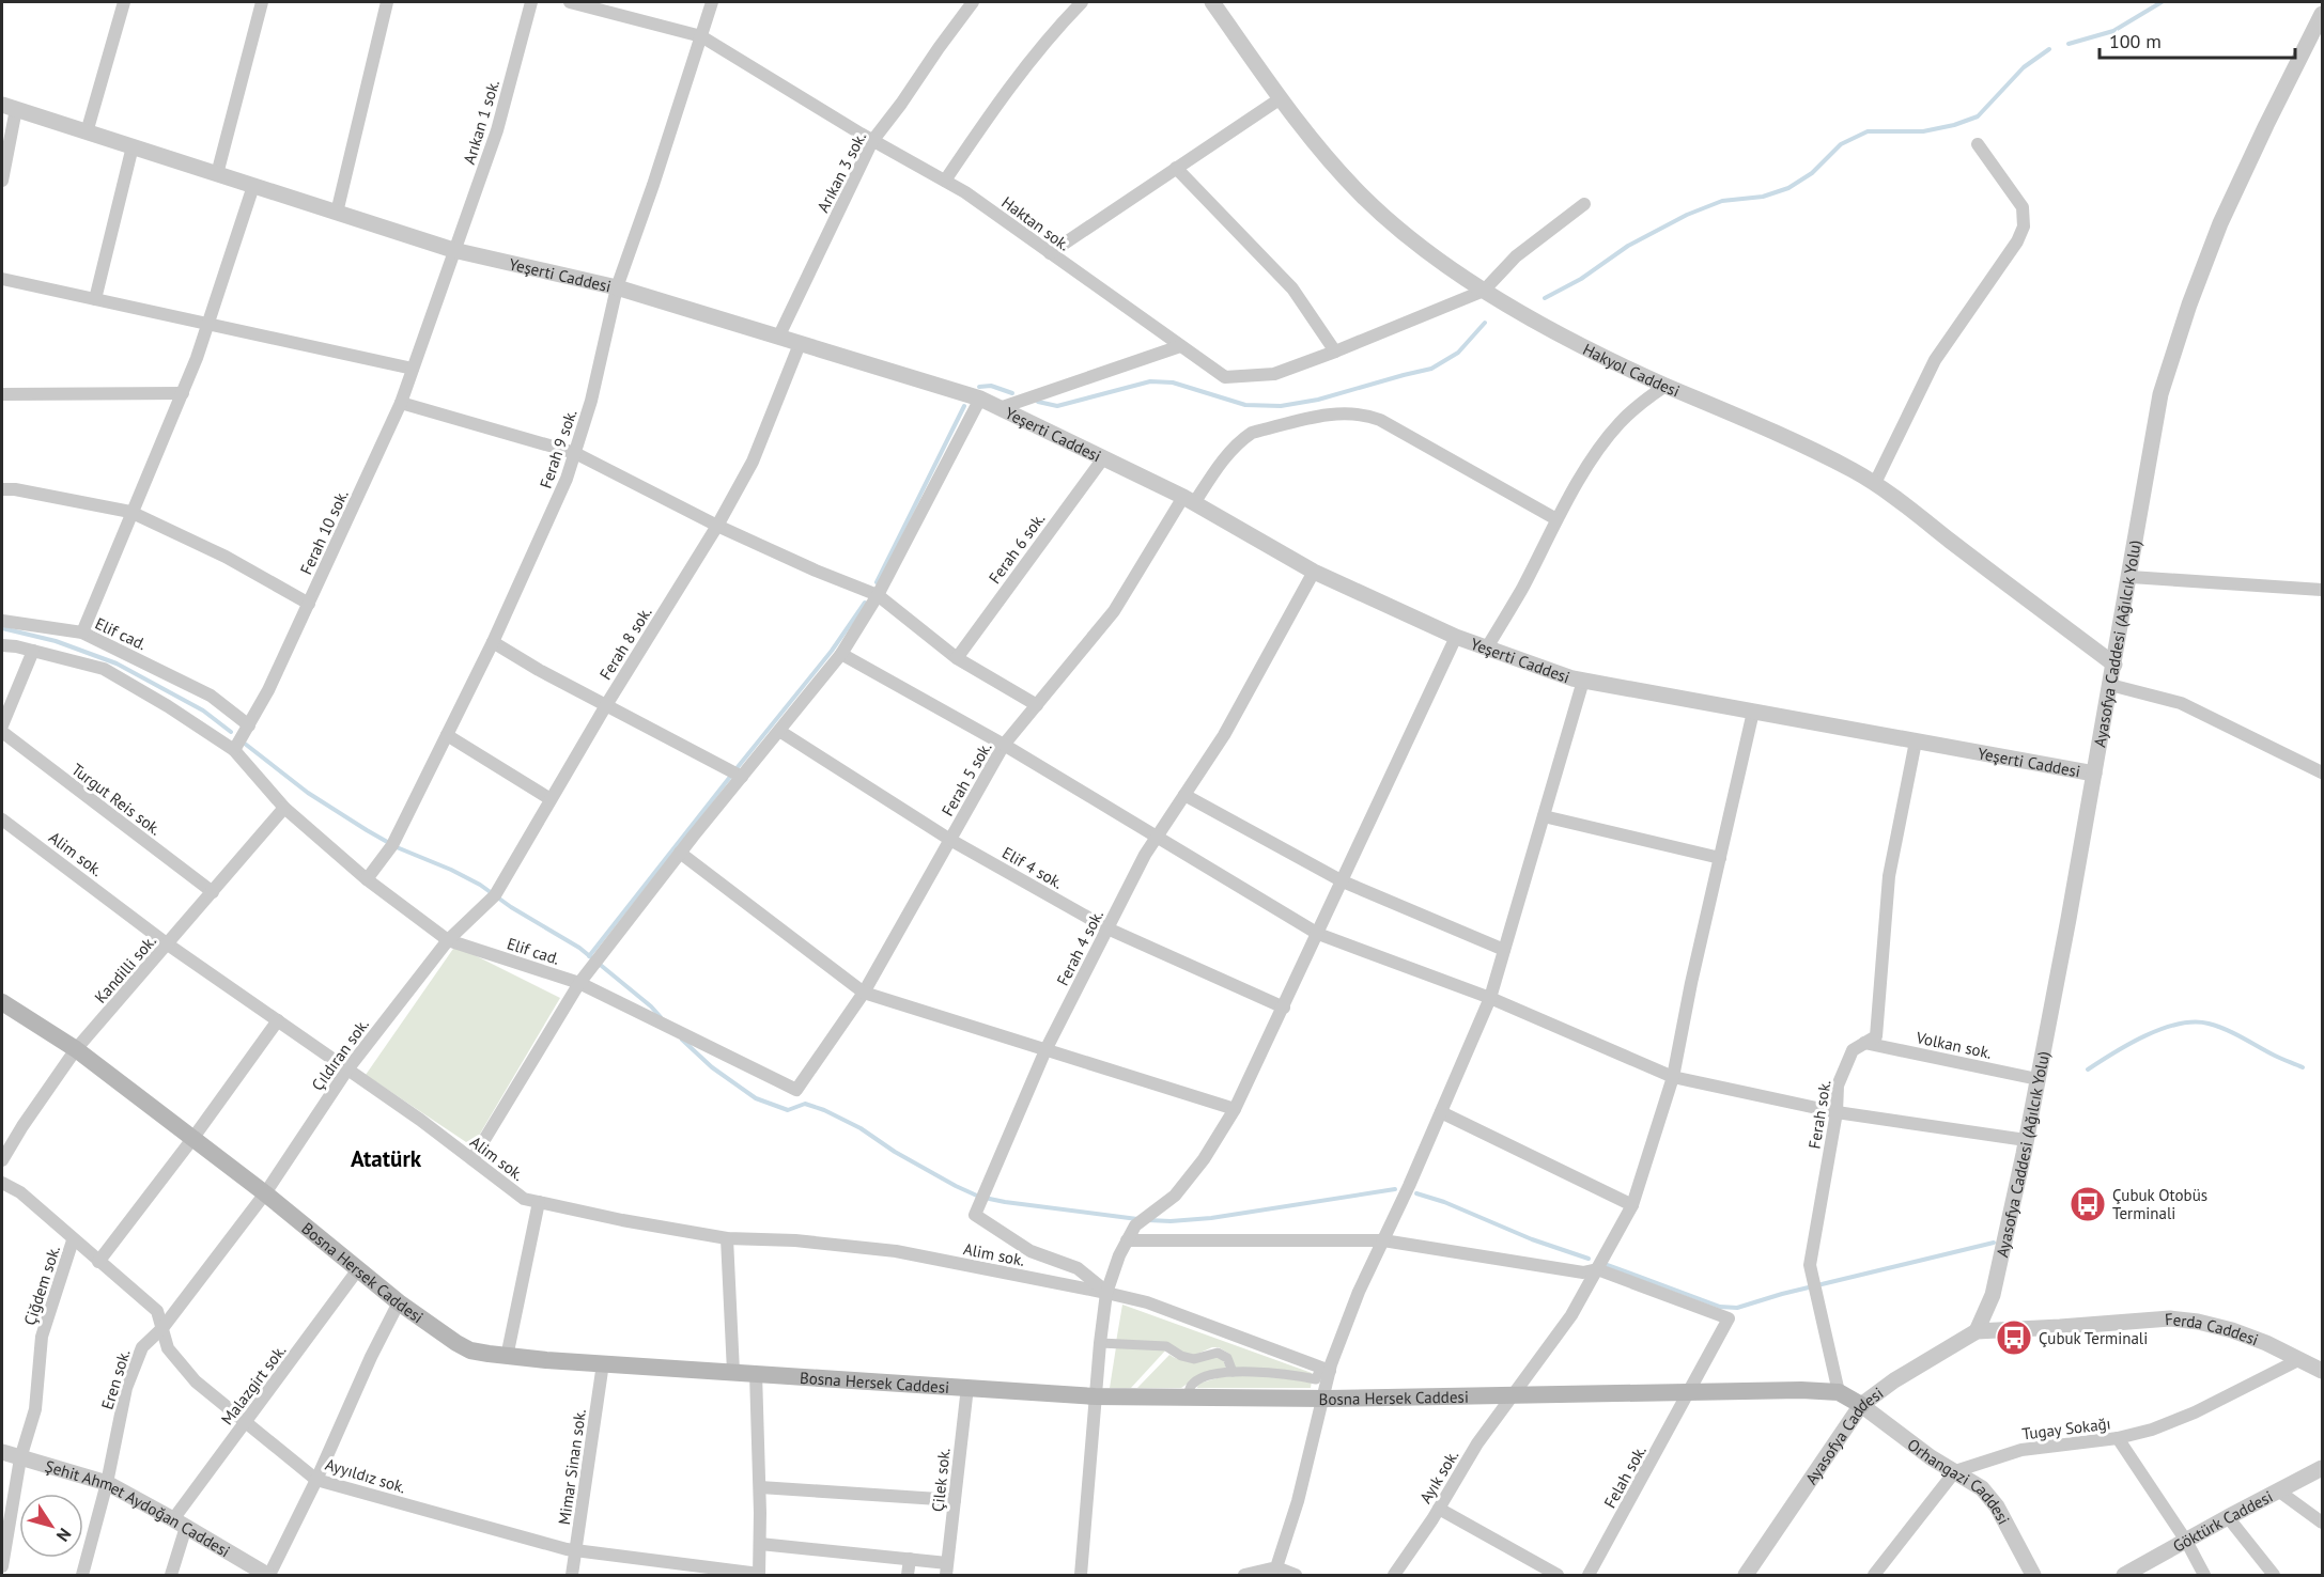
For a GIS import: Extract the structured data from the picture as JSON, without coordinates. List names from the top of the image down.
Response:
{
  "streets": {
    "main road": ["Bosna Hersek Caddesi"],
    "street": [
      "Arıkan 1 sok.",
      "Arıkan 3 sok.",
      "Haktan sok.",
      "Yeşerti Caddesi",
      "Hakyol Caddesi",
      "Ferah 9 sok.",
      "Ferah 10 sok.",
      "Ferah 6 sok.",
      "Elif cad.",
      "Ayasofya Caddesi (Ağılcık Yolu)",
      "Ferah 8 sok.",
      "Ferah 5 sok.",
      "Turgut Reis sok.",
      "Alim sok.",
      "Elif 4 sok.",
      "Ferah 4 sok.",
      "Kandilli sok.",
      "Volkan sok.",
      "Çıldıran sok.",
      "Ferah sok.",
      "Çiğdem sok.",
      "Ferda Caddesi",
      "Eren sok.",
      "Malazgirt sok.",
      "Tugay Sokağı",
      "Ayasofya Caddesi",
      "Mimar Sinan sok.",
      "Ayyıldız sok.",
      "Ayık sok.",
      "Felah sok.",
      "Çilek sok.",
      "Orhangazi Caddesi",
      "Şehit Ahmet Aydoğan Caddesi",
      "Göktürk Caddesi"
    ]
  },
  "crossings": [
    ["Arıkan 1 sok.", "Yeşerti Caddesi"],
    ["Arıkan 1 sok.", "Ferah 10 sok."],
    ["Arıkan 3 sok.", "Haktan sok."],
    ["Arıkan 3 sok.", "Yeşerti Caddesi"],
    ["Haktan sok.", "Hakyol Caddesi"],
    ["Haktan sok.", "Ferah 9 sok."],
    ["Yeşerti Caddesi", "Ferah 9 sok."],
    ["Yeşerti Caddesi", "Ferah 10 sok."],
    ["Yeşerti Caddesi", "Ferah 6 sok."],
    ["Yeşerti Caddesi", "Ayasofya Caddesi (Ağılcık Yolu)"],
    ["Yeşerti Caddesi", "Ferah 8 sok."],
    ["Yeşerti Caddesi", "Ferah 5 sok."],
    ["Yeşerti Caddesi", "Ferah 4 sok."],
    ["Yeşerti Caddesi", "Ferah sok."],
    ["Yeşerti Caddesi", "Ayık sok."],
    ["Hakyol Caddesi", "Ayasofya Caddesi (Ağılcık Yolu)"],
    ["Ferah 9 sok.", "Elif cad."],
    ["Ferah 10 sok.", "Elif cad."],
    ["Elif cad.", "Ferah 8 sok."],
    ["Elif cad.", "Ferah 5 sok."],
    ["Elif cad.", "Kandilli sok."],
    ["Elif cad.", "Çıldıran sok."],
    ["Ayasofya Caddesi (Ağılcık Yolu)", "Volkan sok."],
    ["Ayasofya Caddesi (Ağılcık Yolu)", "Ferda Caddesi"],
    ["Ayasofya Caddesi (Ağılcık Yolu)", "Ayasofya Caddesi"],
    ["Ferah 8 sok.", "Çıldıran sok."],
    ["Ferah 5 sok.", "Elif 4 sok."],
    ["Turgut Reis sok.", "Kandilli sok."],
    ["Alim sok.", "Ferah 4 sok."],
    ["Alim sok.", "Kandilli sok."],
    ["Alim sok.", "Çıldıran sok."],
    ["Elif 4 sok.", "Ferah 4 sok."],
    ["Kandilli sok.", "Bosna Hersek Caddesi"],
    ["Volkan sok.", "Ferah sok."],
    ["Çıldıran sok.", "Bosna Hersek Caddesi"],
    ["Çıldıran sok.", "Eren sok."],
    ["Ferah sok.", "Bosna Hersek Caddesi"],
    ["Bosna Hersek Caddesi", "Eren sok."],
    ["Bosna Hersek Caddesi", "Malazgirt sok."],
    ["Bosna Hersek Caddesi", "Ayasofya Caddesi"],
    ["Bosna Hersek Caddesi", "Mimar Sinan sok."],
    ["Bosna Hersek Caddesi", "Ayık sok."],
    ["Bosna Hersek Caddesi", "Felah sok."],
    ["Bosna Hersek Caddesi", "Çilek sok."],
    ["Bosna Hersek Caddesi", "Orhangazi Caddesi"],
    ["Çiğdem sok.", "Ayyıldız sok."],
    ["Çiğdem sok.", "Şehit Ahmet Aydoğan Caddesi"],
    ["Ferda Caddesi", "Tugay Sokağı"],
    ["Ferda Caddesi", "Ayasofya Caddesi"],
    ["Eren sok.", "Ayyıldız sok."],
    ["Eren sok.", "Şehit Ahmet Aydoğan Caddesi"],
    ["Malazgirt sok.", "Ayyıldız sok."],
    ["Malazgirt sok.", "Şehit Ahmet Aydoğan Caddesi"],
    ["Tugay Sokağı", "Orhangazi Caddesi"],
    ["Ayasofya Caddesi", "Orhangazi Caddesi"],
    ["Mimar Sinan sok.", "Ayyıldız sok."],
    ["Ayık sok.", "Felah sok."]
  ],
  "districts": ["Atatürk"],
  "places": {
    "bus stop": ["Çubuk Otobüs Terminali", "Çubuk Terminali"]
  },
  "scale_bar": "100 m",
  "north": "bottom right"
}
